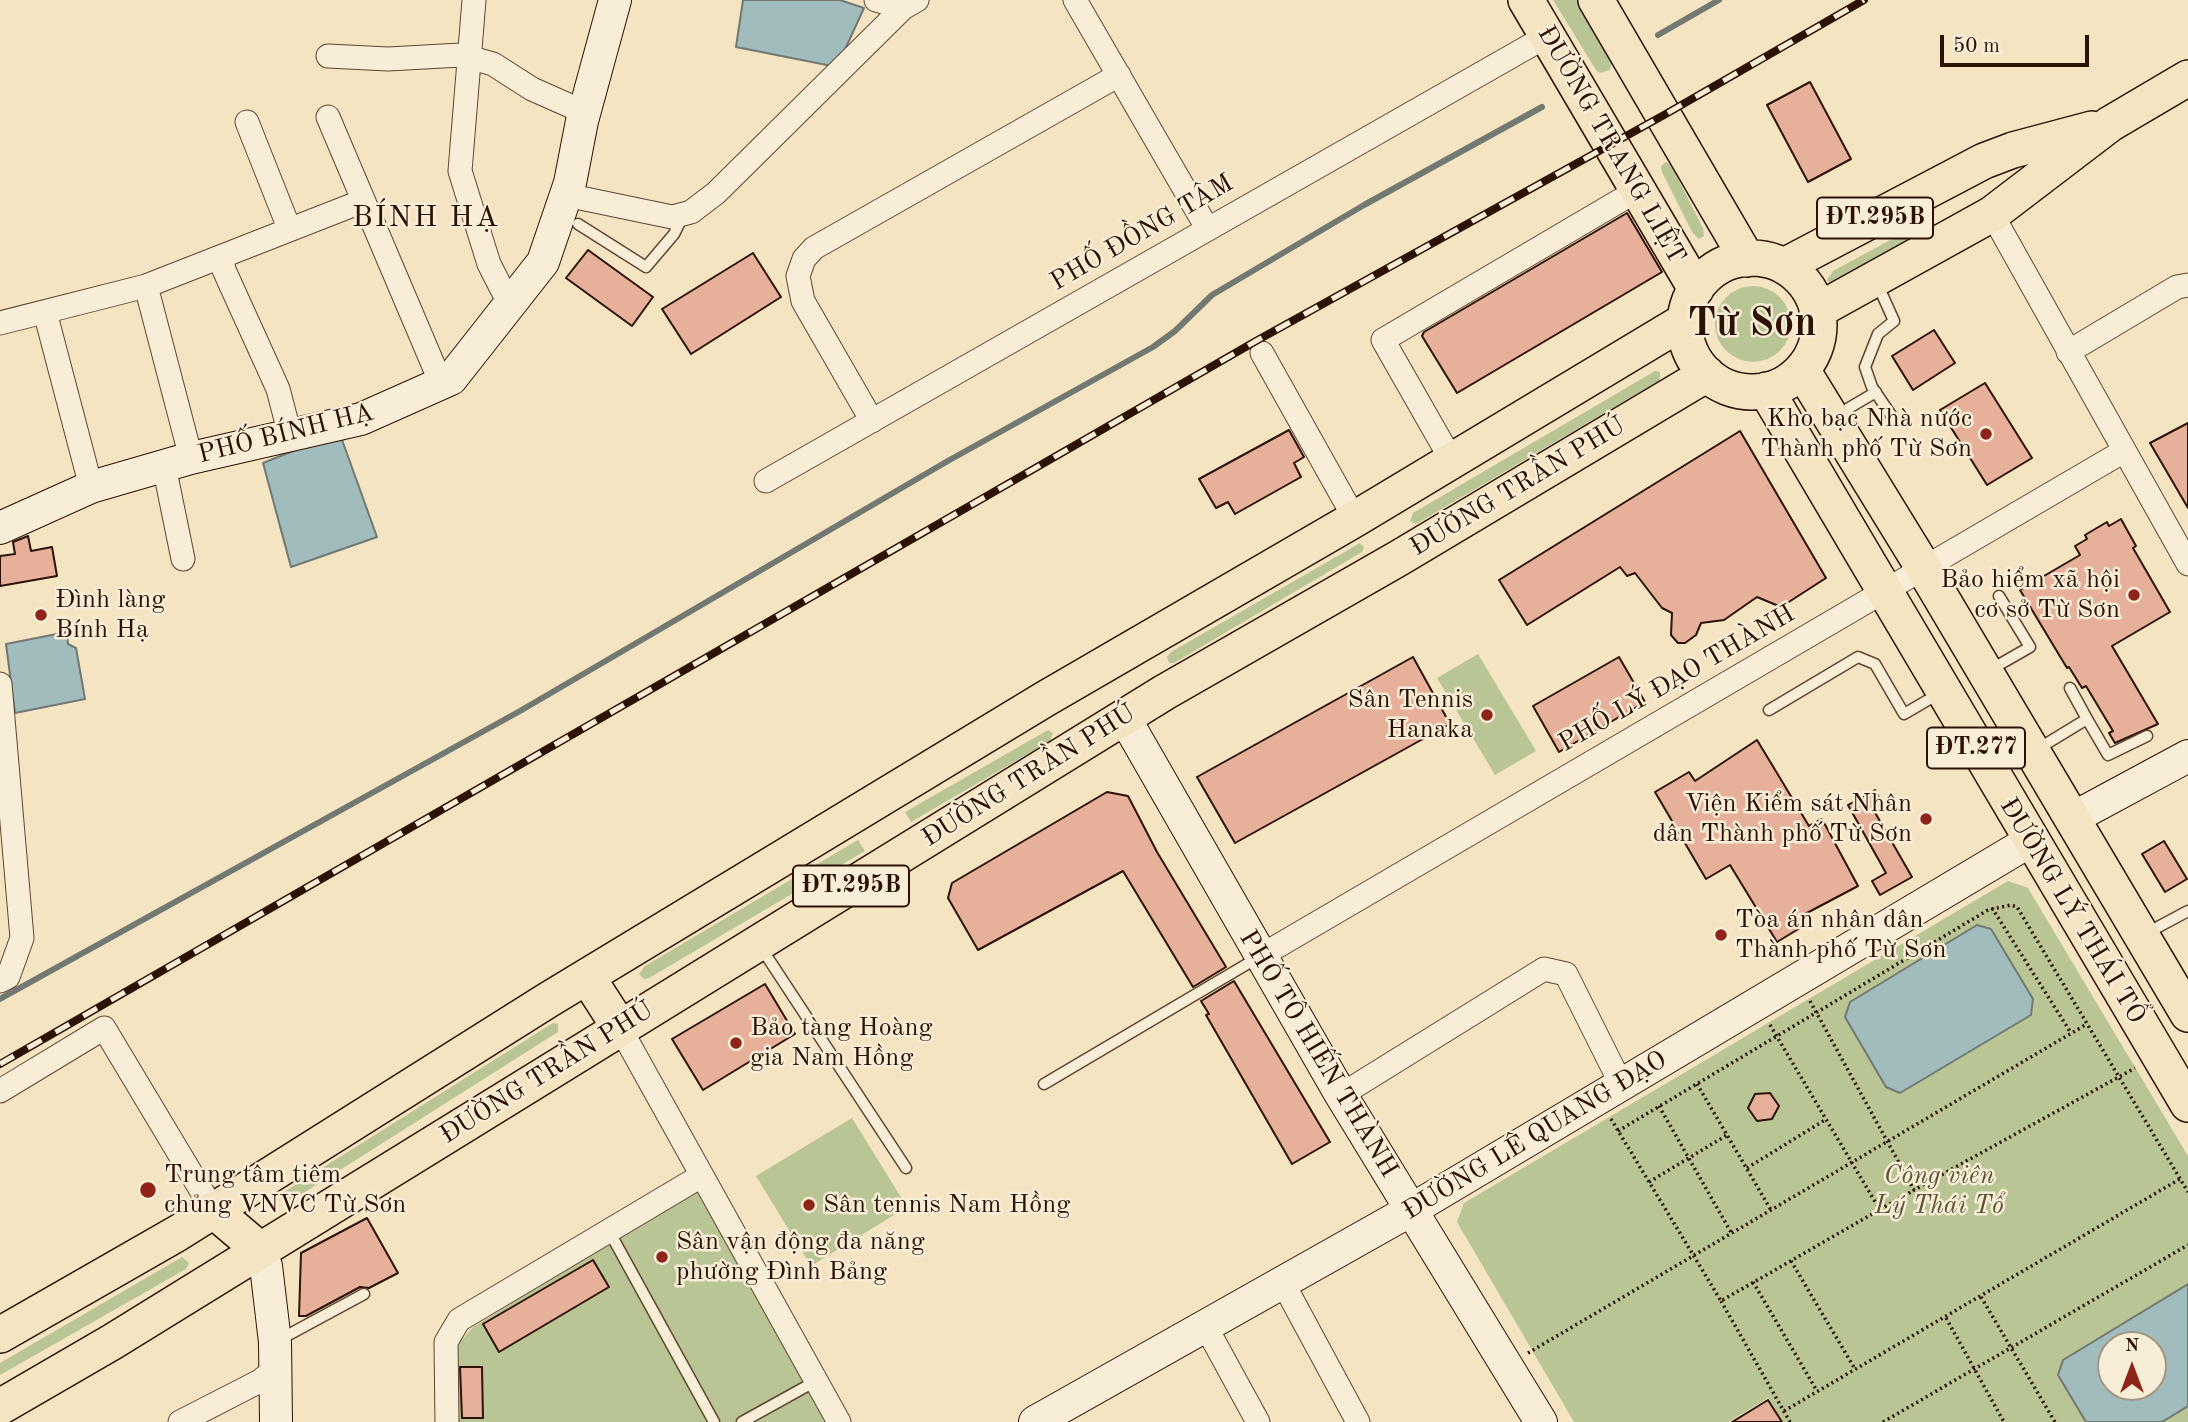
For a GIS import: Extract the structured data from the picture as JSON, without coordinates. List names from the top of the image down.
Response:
{
  "streets": {
    "main road": [
      "ĐƯỜNG TRANG LIỆT",
      "ĐT.295B",
      "ĐƯỜNG TRẦN PHÚ",
      "ĐT.277",
      "ĐƯỜNG LÝ THÁI TỔ"
    ],
    "street": [
      "PHỐ ĐỒNG TÂM",
      "PHỐ BÍNH HẠ",
      "PHỐ LÝ ĐẠO THÀNH",
      "PHỐ TÔ HIẾN THÀNH",
      "ĐƯỜNG LÊ QUANG ĐẠO"
    ]
  },
  "crossings": [
    ["ĐƯỜNG TRANG LIỆT", "ĐT.295B"],
    ["ĐƯỜNG TRANG LIỆT", "PHỐ ĐỒNG TÂM"],
    ["ĐƯỜNG TRANG LIỆT", "ĐƯỜNG TRẦN PHÚ"],
    ["ĐƯỜNG TRANG LIỆT", "ĐƯỜNG LÝ THÁI TỔ"],
    ["ĐT.295B", "ĐƯỜNG TRẦN PHÚ"],
    ["ĐT.295B", "ĐƯỜNG LÝ THÁI TỔ"],
    ["ĐƯỜNG TRẦN PHÚ", "ĐƯỜNG LÝ THÁI TỔ"],
    ["ĐƯỜNG TRẦN PHÚ", "PHỐ TÔ HIẾN THÀNH"],
    ["PHỐ LÝ ĐẠO THÀNH", "ĐƯỜNG LÝ THÁI TỔ"],
    ["PHỐ LÝ ĐẠO THÀNH", "PHỐ TÔ HIẾN THÀNH"],
    ["ĐƯỜNG LÝ THÁI TỔ", "ĐƯỜNG LÊ QUANG ĐẠO"],
    ["PHỐ TÔ HIẾN THÀNH", "ĐƯỜNG LÊ QUANG ĐẠO"]
  ],
  "districts": ["BÍNH HẠ", "Từ Sơn"],
  "parks": ["Công viên Lý Thái Tổ"],
  "places": [
    "Kho bạc Nhà nước Thành phố Từ Sơn",
    "Bảo hiểm xã hội cơ sở Từ Sơn",
    "Đình làng Bính Hạ",
    "Sân Tennis Hanaka",
    "Viện Kiểm sát Nhân dân Thành phố Từ Sơn",
    "Tòa án nhân dân Thành phố Từ Sơn",
    "Bảo tàng Hoàng gia Nam Hồng",
    "Trung tâm tiêm chủng VNVC Từ Sơn",
    "Sân tennis Nam Hồng",
    "Sân vận động đa năng phường Đình Bảng"
  ],
  "scale_bar": "50 m",
  "north": "top"
}
